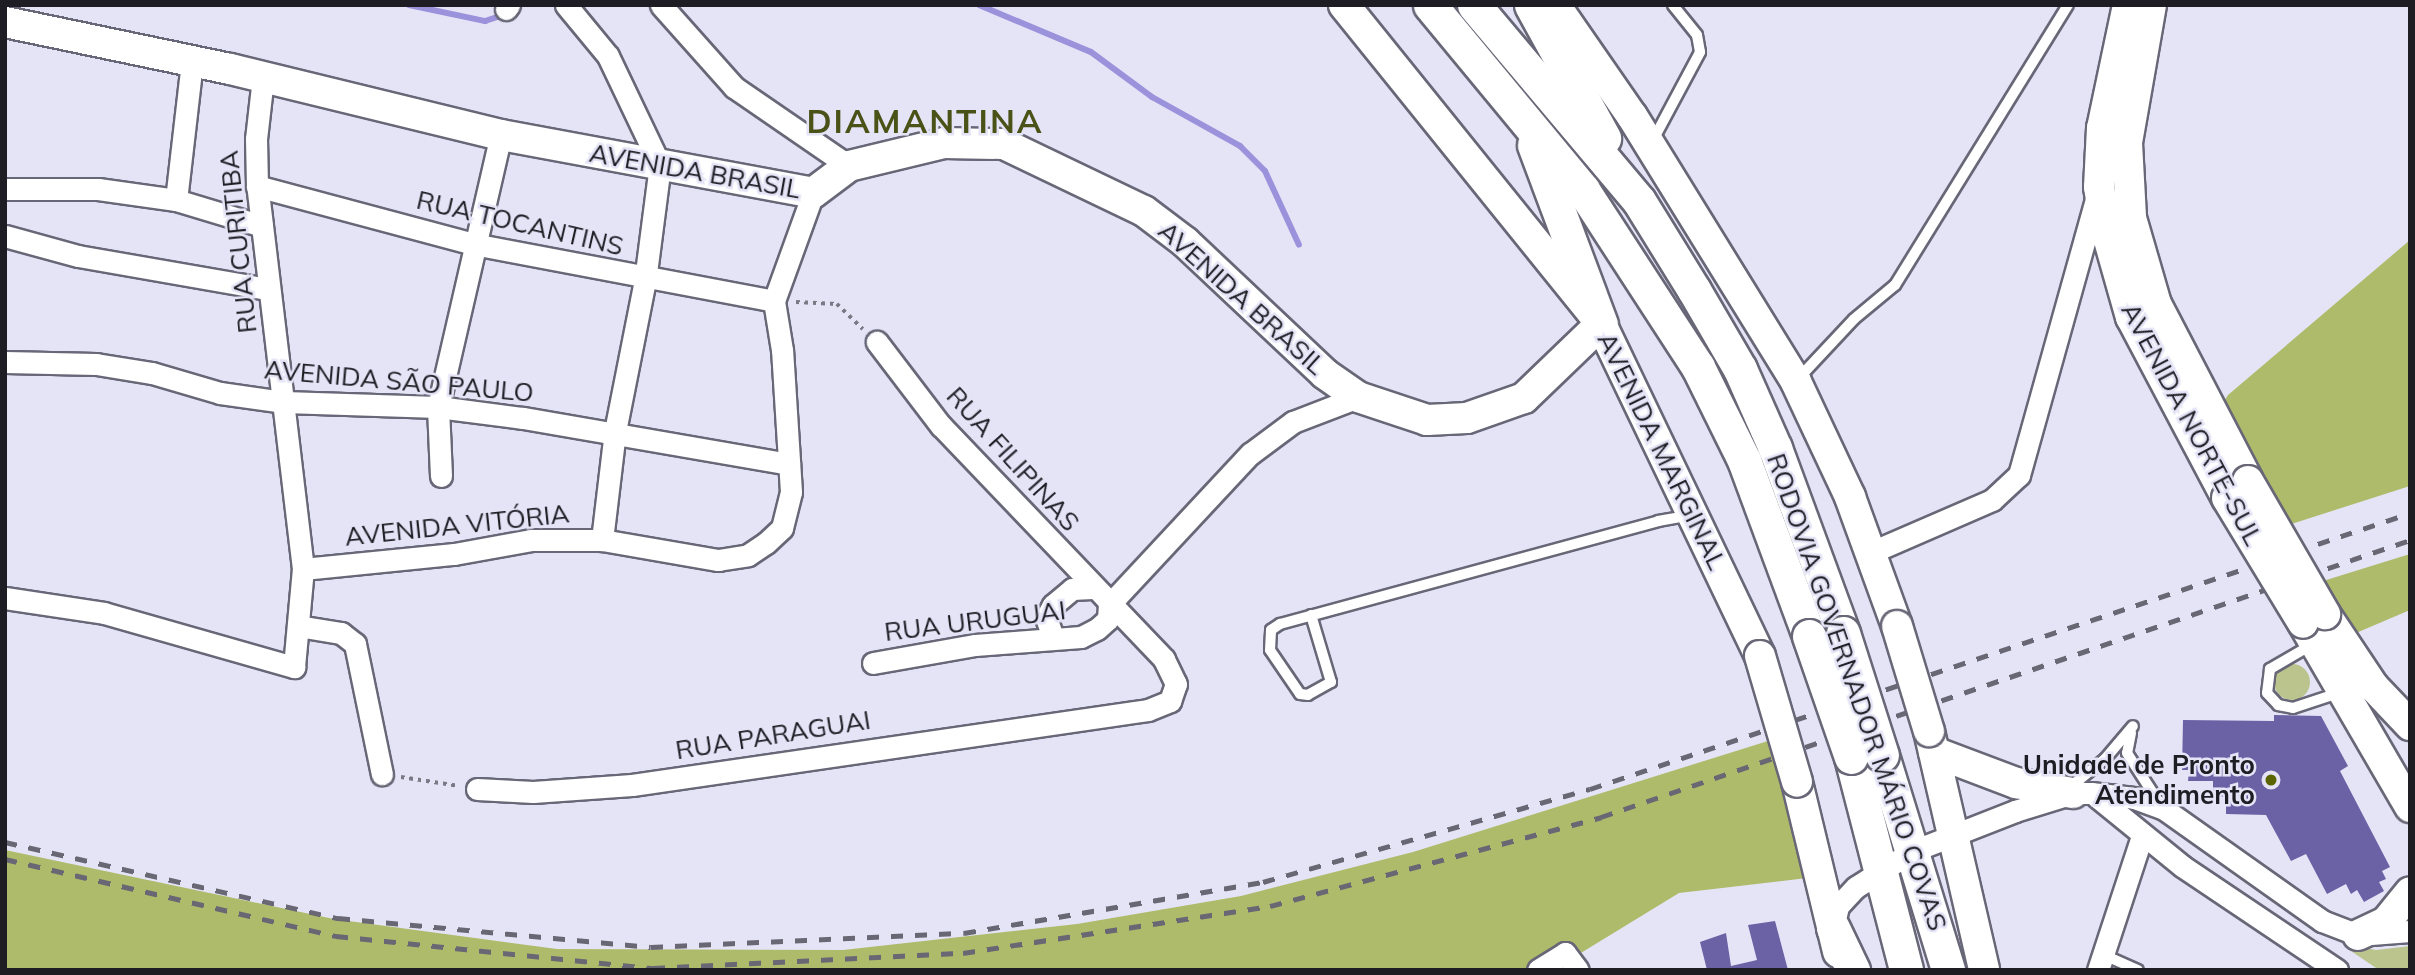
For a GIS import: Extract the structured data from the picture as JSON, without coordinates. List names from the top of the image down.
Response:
{
  "streets": {
    "main road": ["RODOVIA GOVERNADOR MÁRIO COVAS"],
    "street": [
      "AVENIDA BRASIL",
      "RUA TOCANTINS",
      "RUA CURITIBA",
      "AVENIDA SÃO PAULO",
      "AVENIDA NORTE-SUL",
      "AVENIDA MARGINAL",
      "RUA FILIPINAS",
      "AVENIDA VITÓRIA",
      "RUA URUGUAI",
      "RUA PARAGUAI"
    ]
  },
  "crossings": [
    ["AVENIDA BRASIL", "RUA CURITIBA"],
    ["AVENIDA BRASIL", "AVENIDA MARGINAL"],
    ["AVENIDA BRASIL", "AVENIDA VITÓRIA"],
    ["RUA TOCANTINS", "RUA CURITIBA"],
    ["RUA TOCANTINS", "AVENIDA VITÓRIA"],
    ["RUA CURITIBA", "AVENIDA SÃO PAULO"],
    ["RUA CURITIBA", "AVENIDA VITÓRIA"],
    ["AVENIDA SÃO PAULO", "AVENIDA VITÓRIA"],
    ["RUA FILIPINAS", "RUA URUGUAI"],
    ["RUA FILIPINAS", "RUA PARAGUAI"]
  ],
  "districts": ["DIAMANTINA"],
  "places": ["Unidade de Pronto Atendimento"]
}
